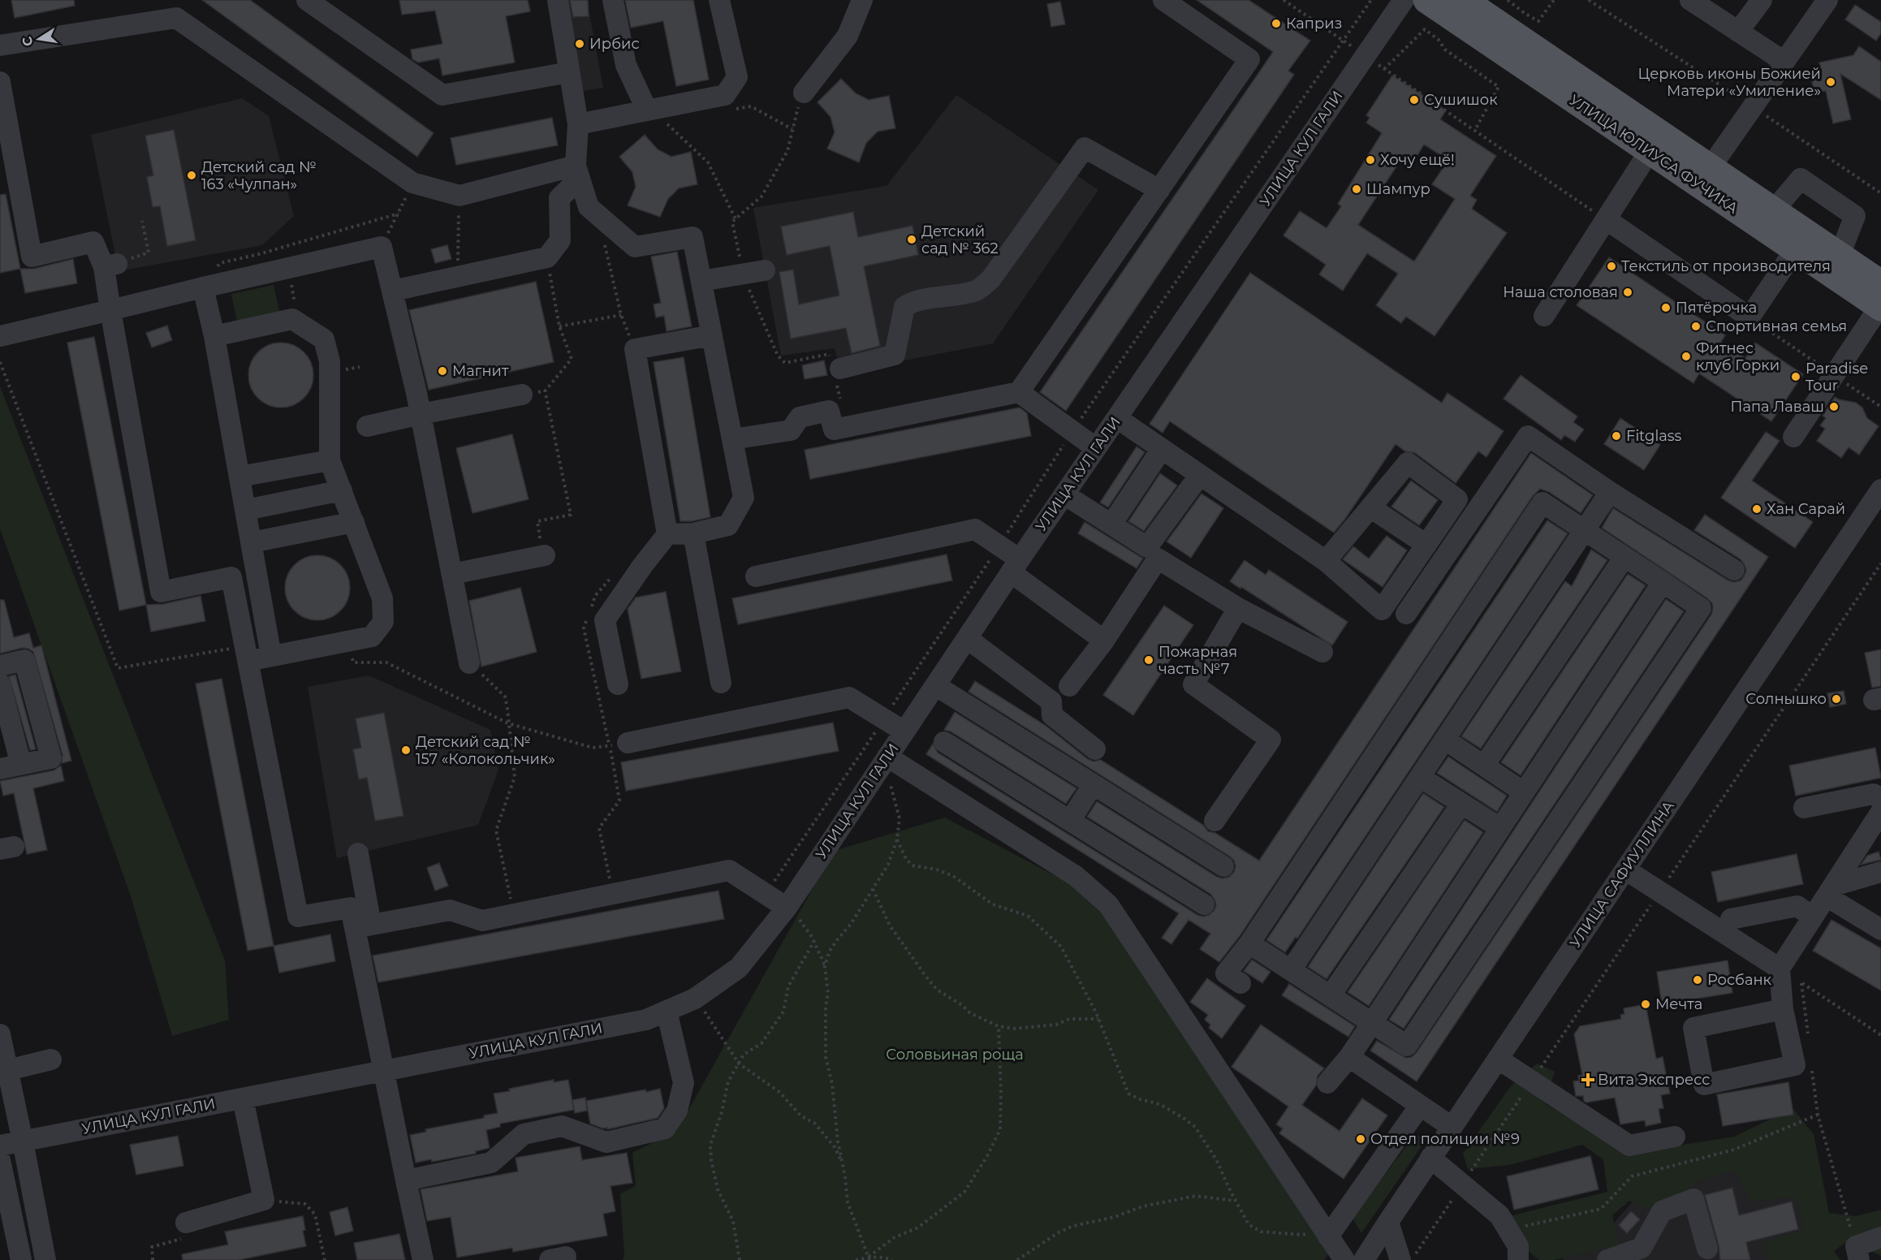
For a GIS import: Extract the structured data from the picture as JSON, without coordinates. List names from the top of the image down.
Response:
{
  "streets": {
    "main road": ["УЛИЦА ЮЛИУСА ФУЧИКА"],
    "street": ["УЛИЦА КУЛ ГАЛИ", "УЛИЦА САФИУЛЛИНА"]
  },
  "parks": ["Соловьиная роща"],
  "places": {
    "other": [
      "Каприз",
      "Ирбис",
      "Церковь иконы Божией Матери «Умиление»",
      "Сушишок",
      "Хочу ещё!",
      "Детский сад № 163 «Чулпан»",
      "Шампур",
      "Детский сад № 362",
      "Текстиль от производителя",
      "Наша столовая",
      "Пятёрочка",
      "Спортивная семья",
      "Фитнес клуб Горки",
      "Магнит",
      "Paradise Tour",
      "Папа Лаваш",
      "Fitglass",
      "Хан Сарай",
      "Пожарная часть №7",
      "Солнышко",
      "Детский сад № 157 «Колокольчик»",
      "Росбанк",
      "Мечта",
      "Отдел полиции №9"
    ],
    "health": ["Вита Экспресс"]
  },
  "north": "left"
}
